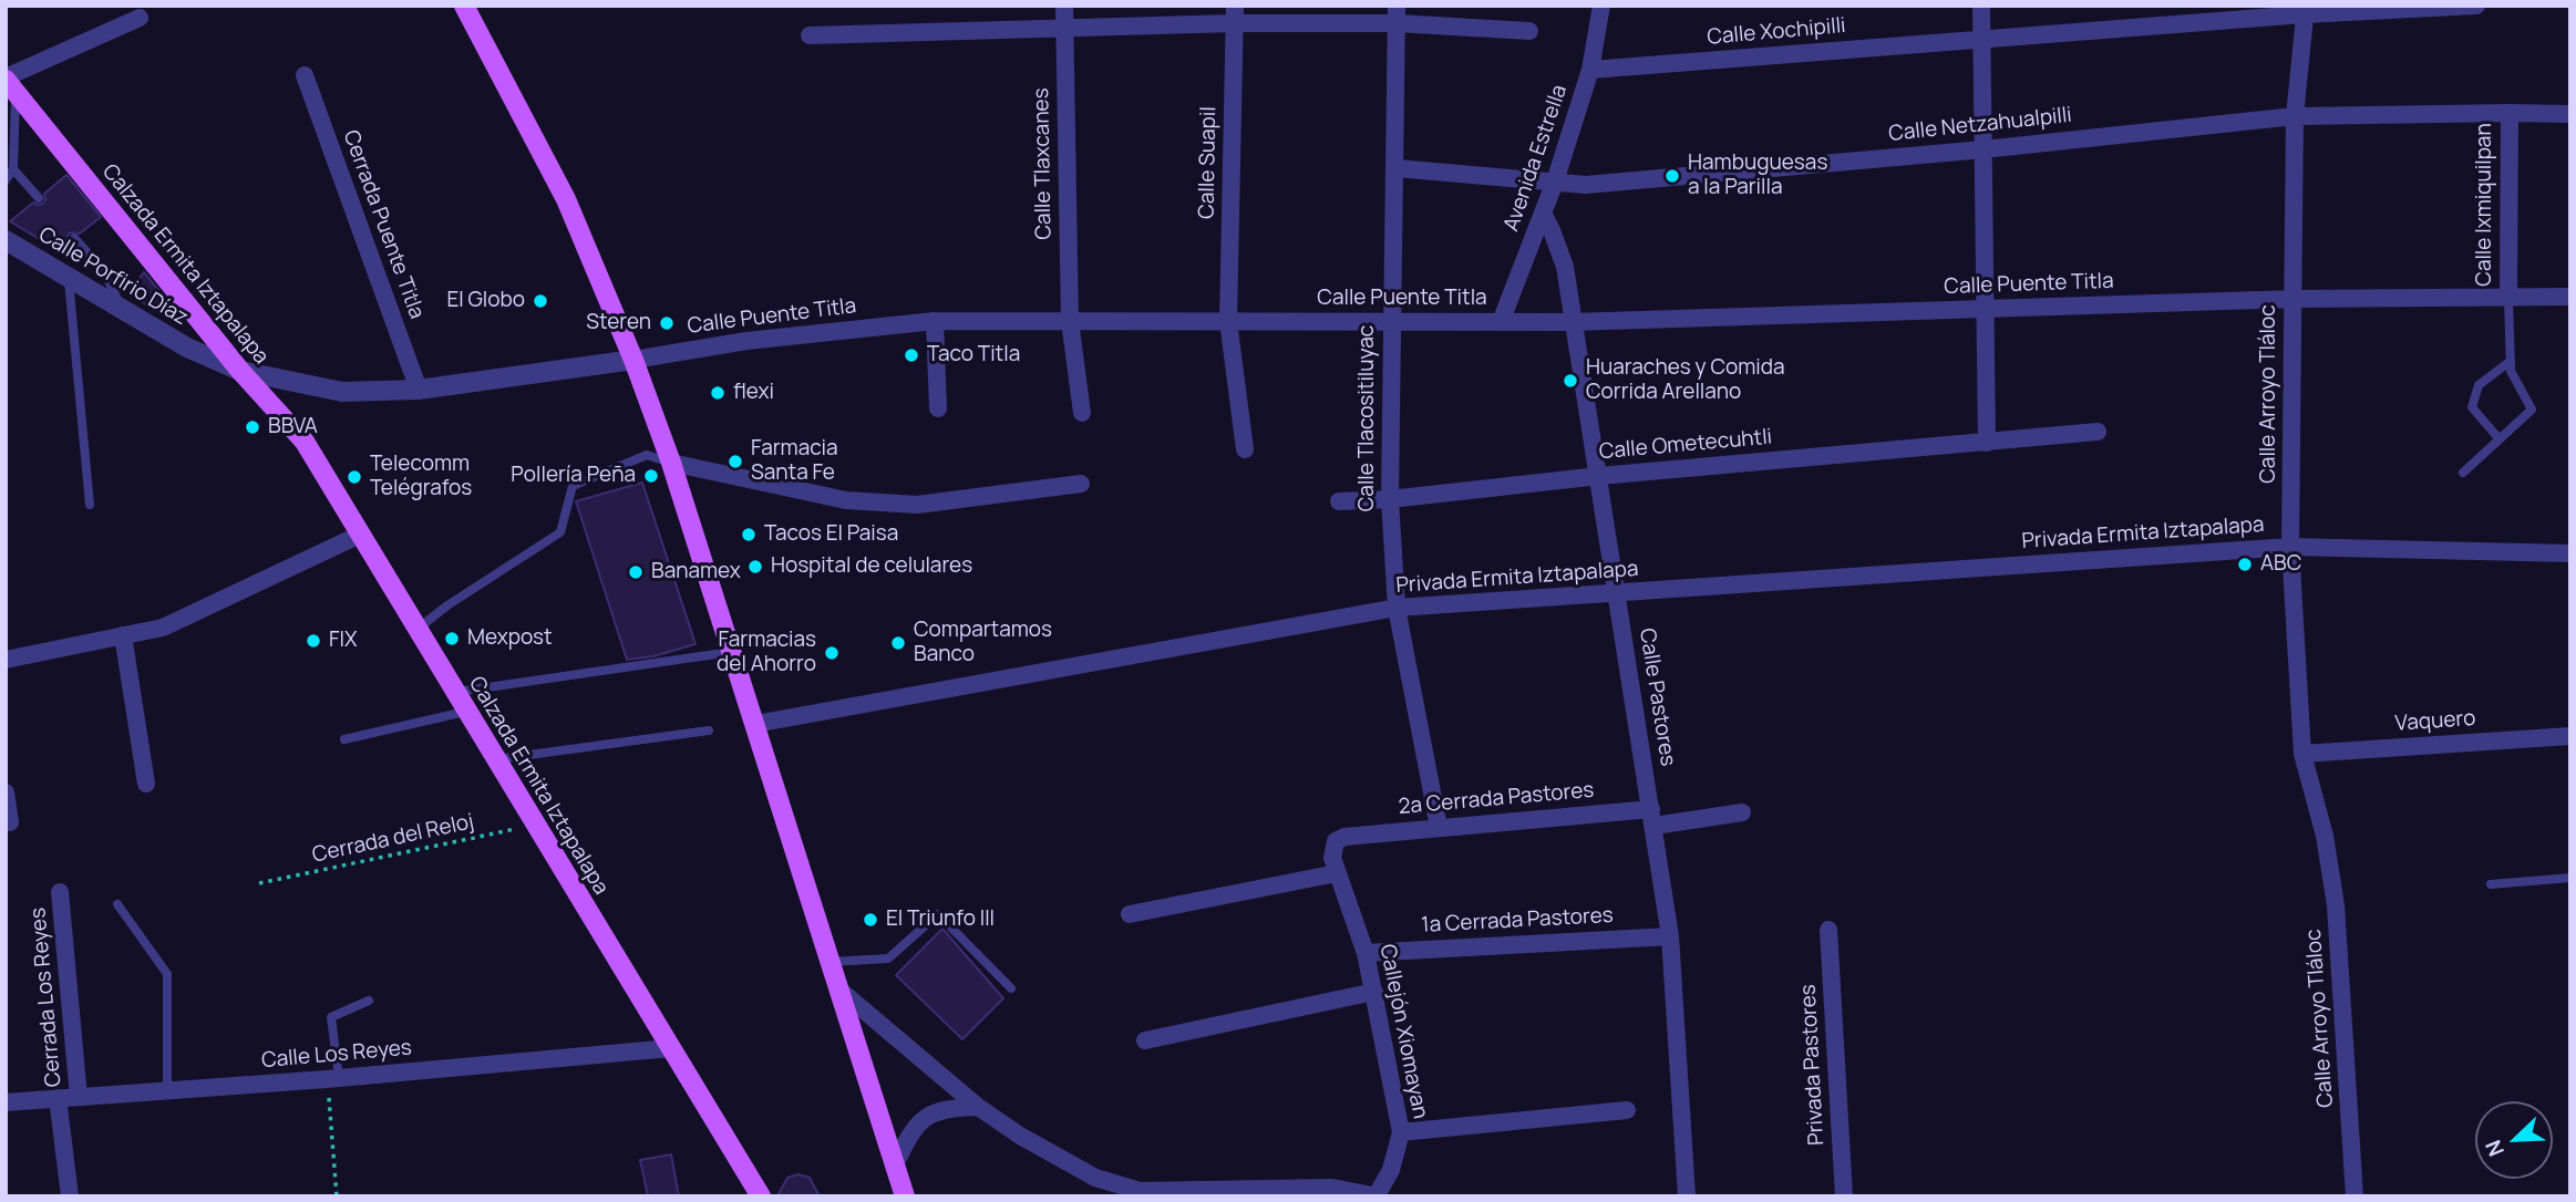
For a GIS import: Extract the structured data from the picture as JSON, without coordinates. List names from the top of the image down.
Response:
{
  "streets": {
    "main road": ["Calzada Ermita Iztapalapa"],
    "street": [
      "Calle Xochipilli",
      "Calle Netzahualpilli",
      "Avenida Estrella",
      "Calle Suapil",
      "Calle Tlaxcanes",
      "Calle Ixmiquilpan",
      "Cerrada Puente Titla",
      "Calle Porfirio Díaz",
      "Calle Puente Titla",
      "Calle Arroyo Tláloc",
      "Calle Tlacositiluyac",
      "Calle Ometecuhtli",
      "Privada Ermita Iztapalapa",
      "Calle Pastores",
      "Vaquero",
      "2a Cerrada Pastores",
      "1a Cerrada Pastores",
      "Cerrada Los Reyes",
      "Callejón Xiomayan",
      "Calle Los Reyes",
      "Privada Pastores"
    ],
    "path": ["Cerrada del Reloj"]
  },
  "crossings": [
    ["Calle Xochipilli", "Avenida Estrella"],
    ["Calle Xochipilli", "Calle Arroyo Tláloc"],
    ["Calle Netzahualpilli", "Avenida Estrella"],
    ["Calle Netzahualpilli", "Calle Ixmiquilpan"],
    ["Calle Netzahualpilli", "Calle Arroyo Tláloc"],
    ["Calle Netzahualpilli", "Calle Tlacositiluyac"],
    ["Avenida Estrella", "Calle Puente Titla"],
    ["Avenida Estrella", "Calle Pastores"],
    ["Calle Suapil", "Calle Puente Titla"],
    ["Calle Tlaxcanes", "Calle Puente Titla"],
    ["Calle Ixmiquilpan", "Calle Puente Titla"],
    ["Cerrada Puente Titla", "Calle Puente Titla"],
    ["Calzada Ermita Iztapalapa", "Calle Porfirio Díaz"],
    ["Calzada Ermita Iztapalapa", "Calle Puente Titla"],
    ["Calzada Ermita Iztapalapa", "Cerrada del Reloj"],
    ["Calzada Ermita Iztapalapa", "Calle Los Reyes"],
    ["Calle Porfirio Díaz", "Calle Puente Titla"],
    ["Calle Puente Titla", "Calle Arroyo Tláloc"],
    ["Calle Puente Titla", "Calle Tlacositiluyac"],
    ["Calle Puente Titla", "Calle Pastores"],
    ["Calle Arroyo Tláloc", "Privada Ermita Iztapalapa"],
    ["Calle Arroyo Tláloc", "Vaquero"],
    ["Calle Tlacositiluyac", "Calle Ometecuhtli"],
    ["Calle Tlacositiluyac", "Privada Ermita Iztapalapa"],
    ["Calle Tlacositiluyac", "2a Cerrada Pastores"],
    ["Calle Ometecuhtli", "Calle Pastores"],
    ["Privada Ermita Iztapalapa", "Calle Pastores"],
    ["Calle Pastores", "2a Cerrada Pastores"],
    ["Calle Pastores", "1a Cerrada Pastores"],
    ["2a Cerrada Pastores", "Callejón Xiomayan"],
    ["1a Cerrada Pastores", "Callejón Xiomayan"],
    ["Cerrada Los Reyes", "Calle Los Reyes"]
  ],
  "places": [
    "Hambuguesas a la Parilla",
    "El Globo",
    "Steren",
    "Taco Titla",
    "Huaraches y Comida Corrida Arellano",
    "flexi",
    "BBVA",
    "Farmacia Santa Fe",
    "Pollería Peña",
    "Telecomm Telégrafos",
    "Tacos El Paisa",
    "ABC",
    "Hospital de celulares",
    "Banamex",
    "Mexpost",
    "FIX",
    "Compartamos Banco",
    "Farmacias del Ahorro",
    "El Triunfo III"
  ],
  "north": "bottom left"
}
